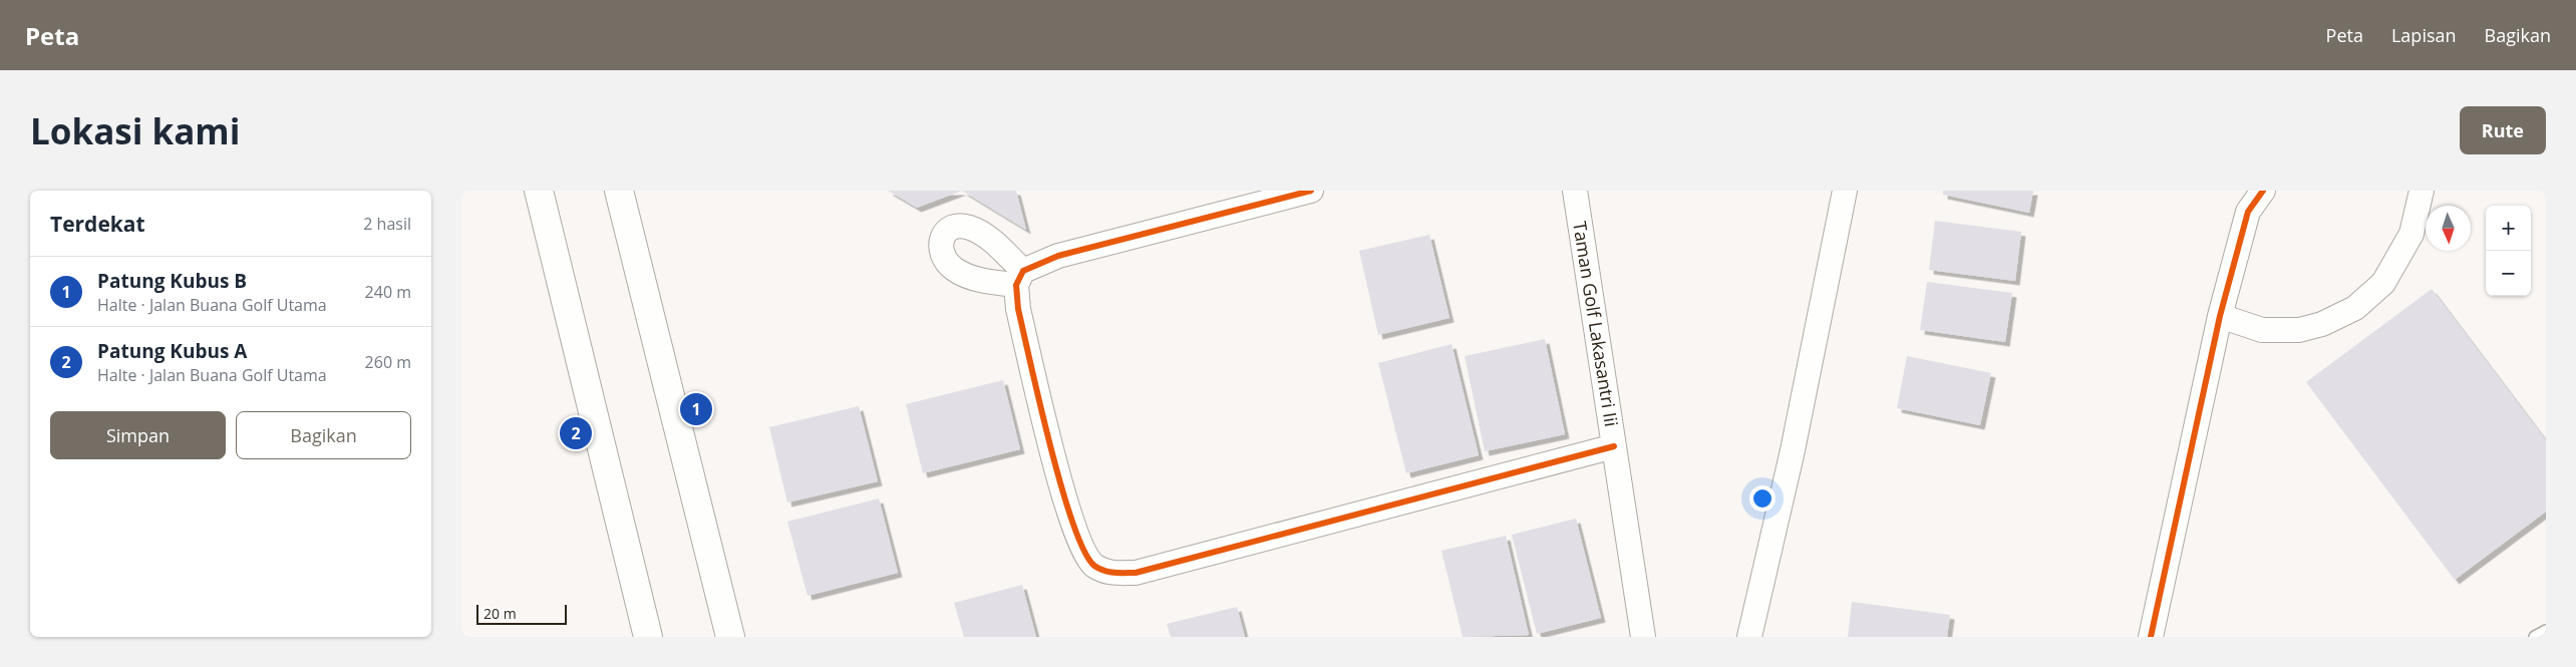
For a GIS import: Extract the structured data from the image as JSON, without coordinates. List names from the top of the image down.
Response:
{
  "streets": {
    "street": ["Taman Golf Lakasantri Iii"]
  },
  "scale_bar": "20 m",
  "north": "bottom",
  "page": {
    "header": "Peta",
    "nav": ["Peta", "Lapisan", "Bagikan"],
    "buttons": [
      "Rute",
      ["Simpan", "Bagikan"]
    ],
    "title": "Lokasi kami",
    "heading": ["Terdekat", "2 hasil"],
    "map_buttons": ["+", "−"],
    "list": [
      {
        "mark": "1",
        "name": "Patung Kubus B",
        "note": "Halte · Jalan Buana Golf Utama",
        "value": "240 m"
      },
      {
        "mark": "2",
        "name": "Patung Kubus A",
        "note": "Halte · Jalan Buana Golf Utama",
        "value": "260 m"
      }
    ],
    "pins": ["1", "2"],
    "scale": "20 m"
  }
}
